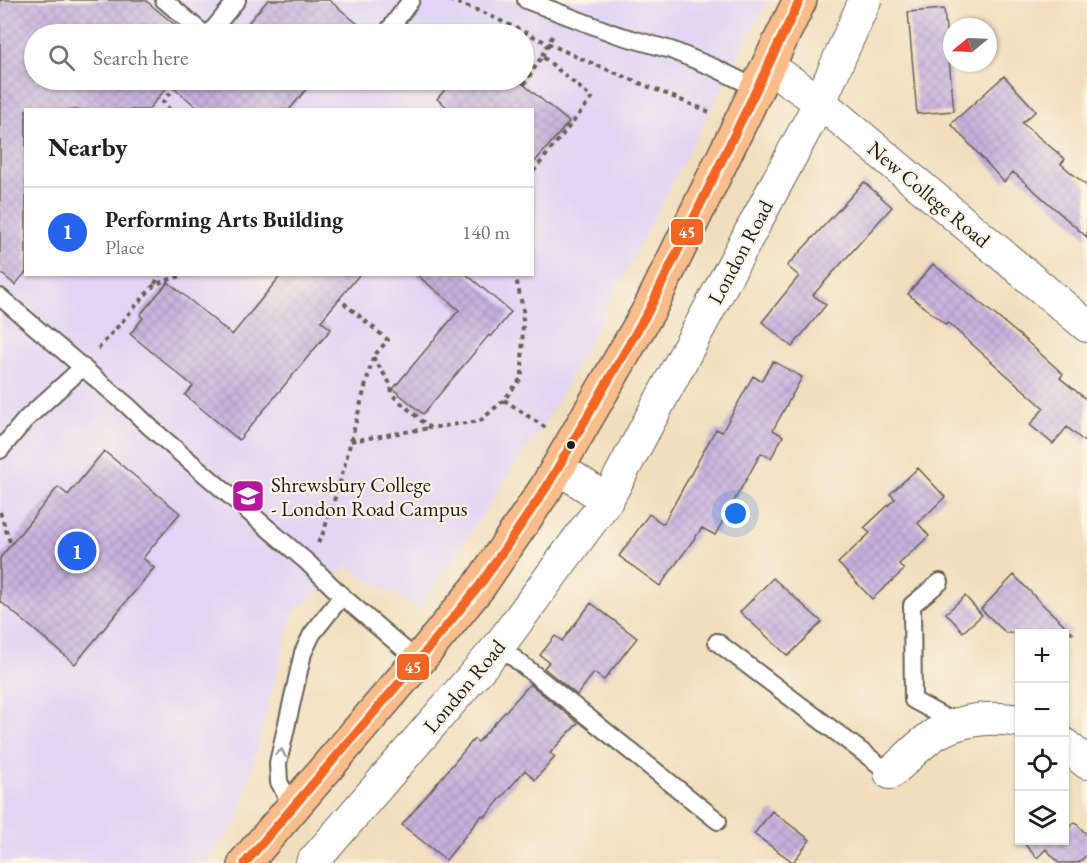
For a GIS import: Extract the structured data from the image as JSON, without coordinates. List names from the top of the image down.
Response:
{
  "streets": {
    "street": ["New College Road", "London Road"]
  },
  "crossings": [
    ["New College Road", "London Road"]
  ],
  "places": {
    "school or university": ["Shrewsbury College - London Road Campus"]
  },
  "lines": ["transit line 45"],
  "north": "left",
  "page": {
    "search": "Search here",
    "heading": "Nearby",
    "list": [
      {
        "mark": "1",
        "name": "Performing Arts Building",
        "note": "Place",
        "value": "140 m"
      }
    ],
    "pins": "1",
    "map_buttons": ["+", "−"]
  }
}
